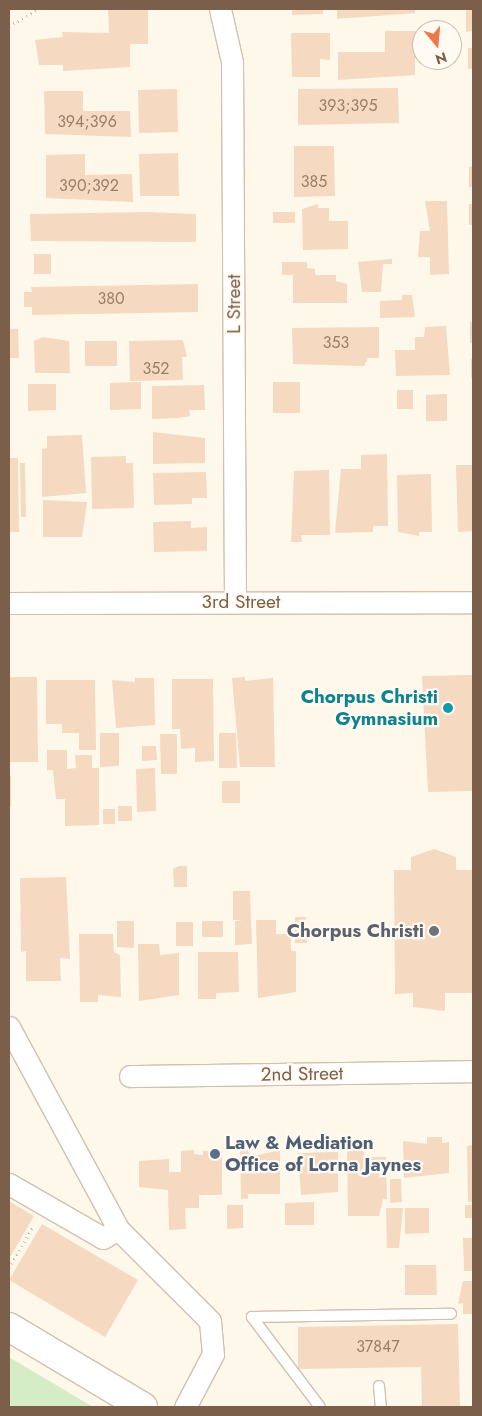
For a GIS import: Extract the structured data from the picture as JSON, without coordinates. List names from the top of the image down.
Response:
{
  "streets": {
    "street": ["L Street", "3rd Street", "2nd Street"]
  },
  "crossings": [
    ["L Street", "3rd Street"]
  ],
  "places": ["Chorpus Christi Gymnasium", "Chorpus Christi", "Law & Mediation Office of Lorna Jaynes"],
  "house_numbers": [
    "393;395",
    "394;396",
    "385",
    "390;392",
    "380",
    "353",
    "352",
    "37847"
  ],
  "north": "bottom"
}
